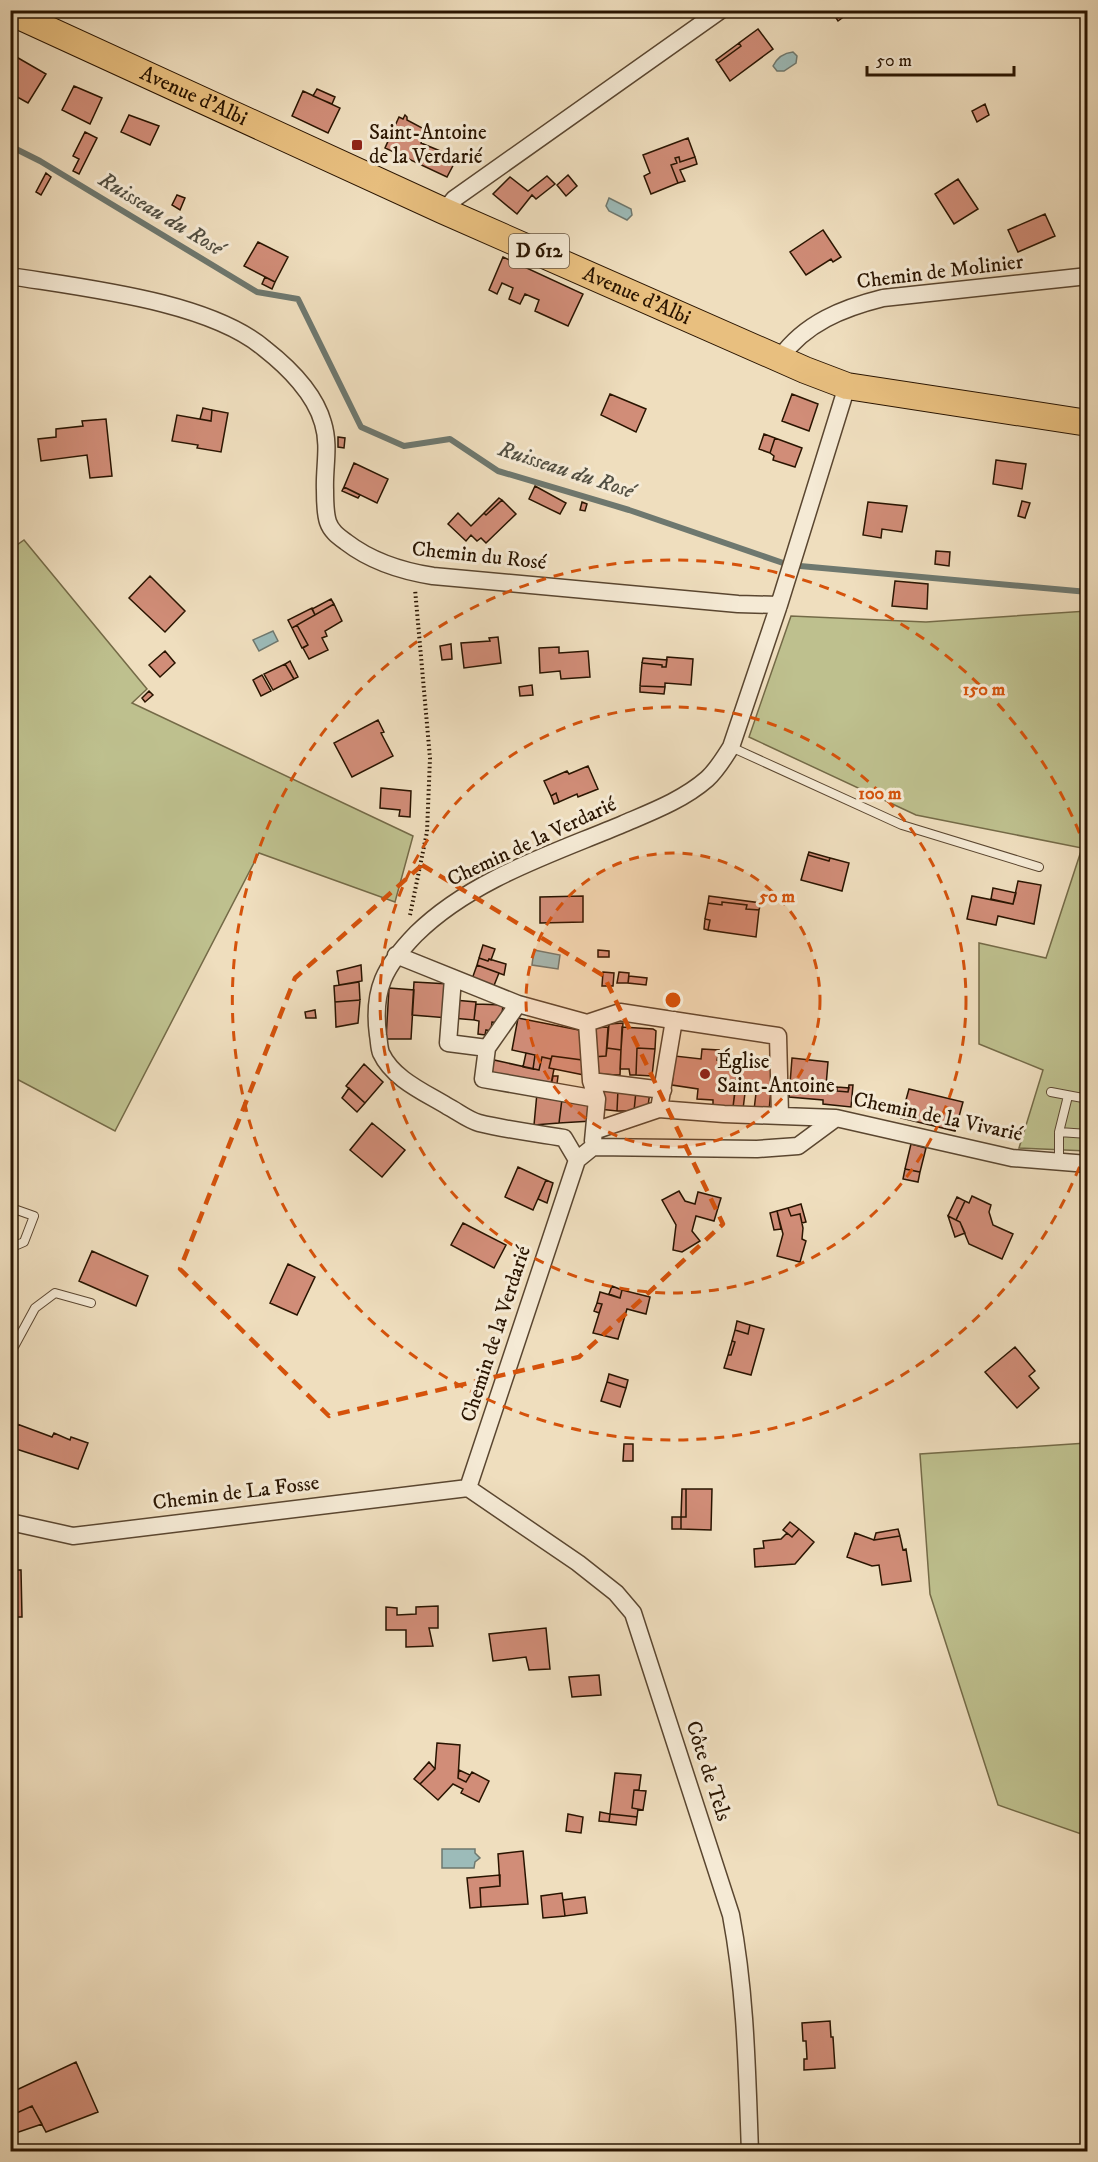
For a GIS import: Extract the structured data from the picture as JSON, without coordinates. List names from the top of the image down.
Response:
{
  "streets": {
    "main road": ["Avenue d'Albi", "D 612"],
    "street": [
      "Chemin de Molinier",
      "Chemin du Rosé",
      "Chemin de la Verdarié",
      "Chemin de la Vivarié",
      "Chemin de La Fosse",
      "Côte de Tels"
    ]
  },
  "crossings": [
    ["Avenue d'Albi", "Chemin de Molinier"],
    ["Avenue d'Albi", "Chemin de la Verdarié"],
    ["Chemin du Rosé", "Chemin de la Verdarié"],
    ["Chemin de la Verdarié", "Chemin de La Fosse"],
    ["Chemin de la Verdarié", "Côte de Tels"],
    ["Chemin de La Fosse", "Côte de Tels"]
  ],
  "water": ["Ruisseau du Rosé"],
  "places": {
    "transit": ["Saint-Antoine de la Verdarié"],
    "other": ["Église Saint-Antoine"]
  },
  "scale_bar": "50 m",
  "rings": ["150 m", "100 m", "50 m"]
}
